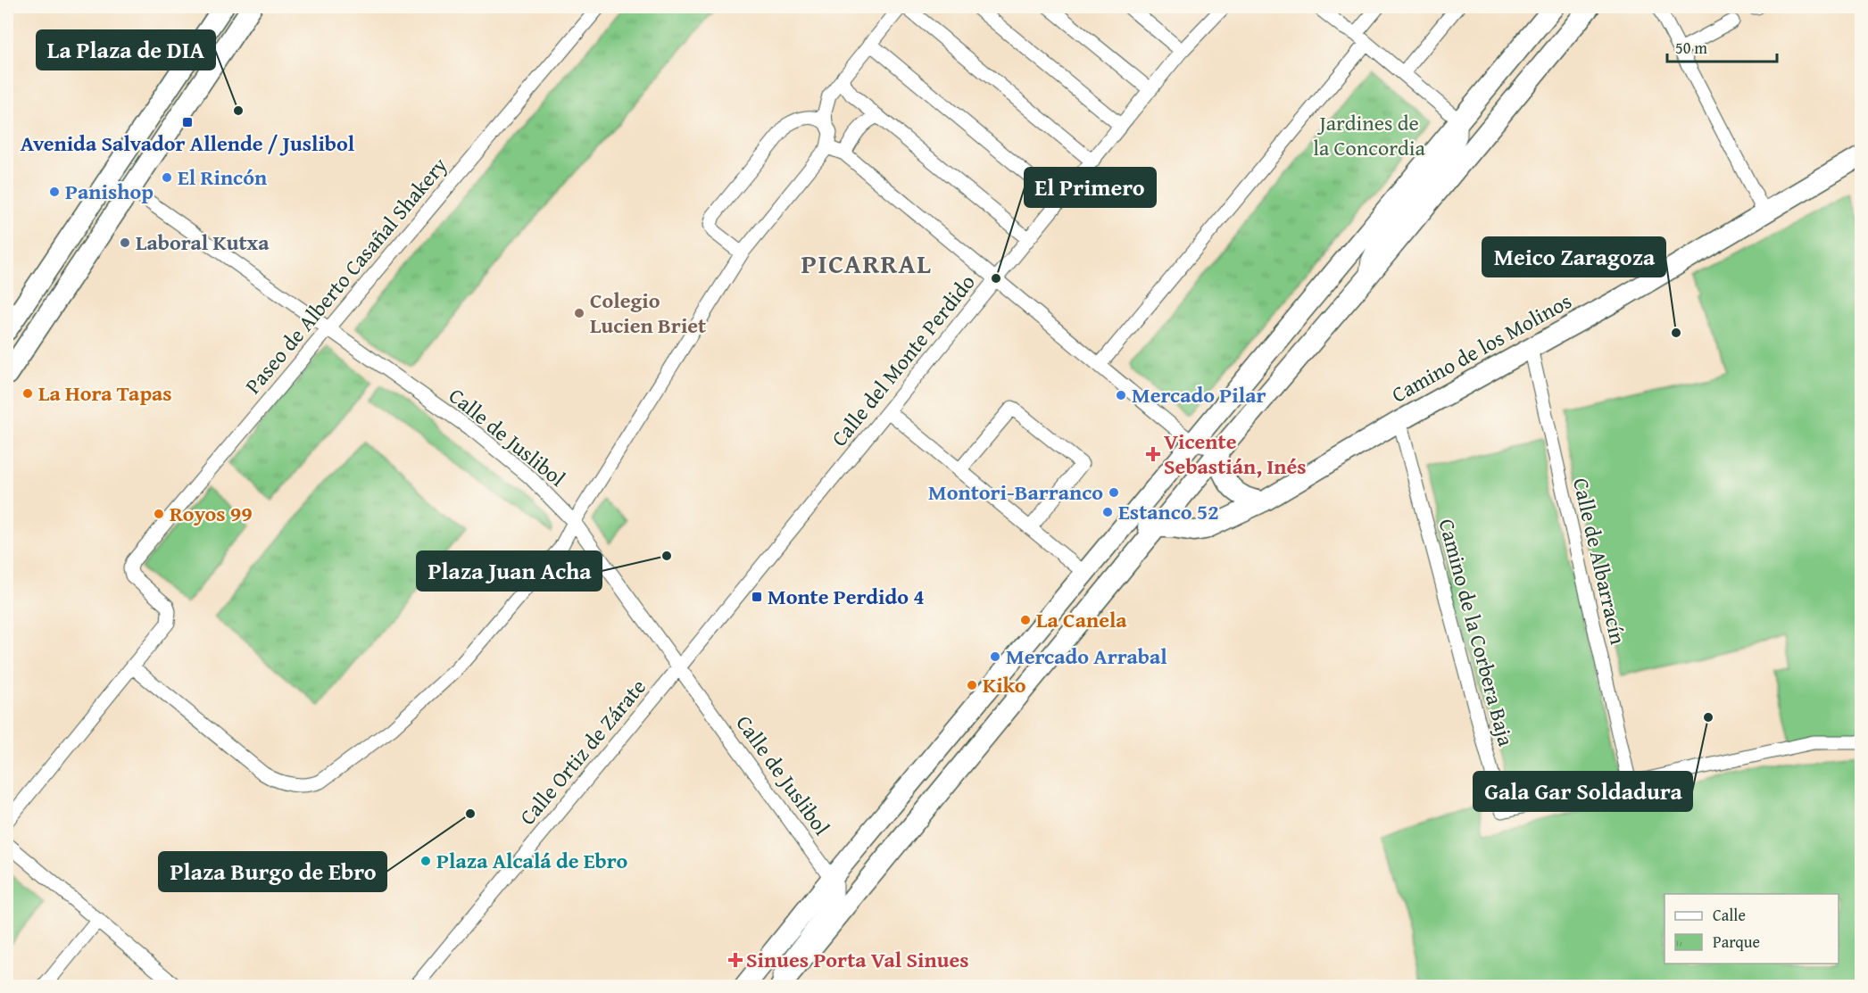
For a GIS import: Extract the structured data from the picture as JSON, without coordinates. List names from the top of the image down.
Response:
{
  "streets": {
    "main road": ["Camino de los Molinos"],
    "street": [
      "Paseo de Alberto Casañal Shakery",
      "Calle del Monte Perdido",
      "Calle de Juslibol",
      "Calle de Albarracín",
      "Camino de la Corbera Baja",
      "Calle Ortiz de Zárate"
    ]
  },
  "crossings": [
    ["Paseo de Alberto Casañal Shakery", "Calle de Juslibol"],
    ["Camino de los Molinos", "Calle de Albarracín"],
    ["Camino de los Molinos", "Camino de la Corbera Baja"],
    ["Calle del Monte Perdido", "Calle de Juslibol"],
    ["Calle del Monte Perdido", "Calle Ortiz de Zárate"],
    ["Calle de Juslibol", "Calle Ortiz de Zárate"],
    ["Calle de Albarracín", "Camino de la Corbera Baja"]
  ],
  "districts": ["PICARRAL"],
  "parks": ["Jardines de la Concordia"],
  "places": {
    "other": [
      "La Plaza de DIA",
      "El Rincón",
      "Panishop",
      "Laboral Kutxa",
      "El Primero",
      "Colegio Lucien Briet",
      "Meico Zaragoza",
      "La Hora Tapas",
      "Mercado Pilar",
      "Montori-Barranco",
      "Estanco 52",
      "Royos 99",
      "Plaza Juan Acha",
      "La Canela",
      "Mercado Arrabal",
      "Kiko",
      "Gala Gar Soldadura",
      "Plaza Burgo de Ebro",
      "Plaza Alcalá de Ebro"
    ],
    "transit": ["Avenida Salvador Allende / Juslibol", "Monte Perdido 4"],
    "health": ["Vicente Sebastián, Inés", "Sinues Porta Val Sinues"]
  },
  "legend": ["Calle", "Parque"],
  "scale_bar": "50 m"
}
